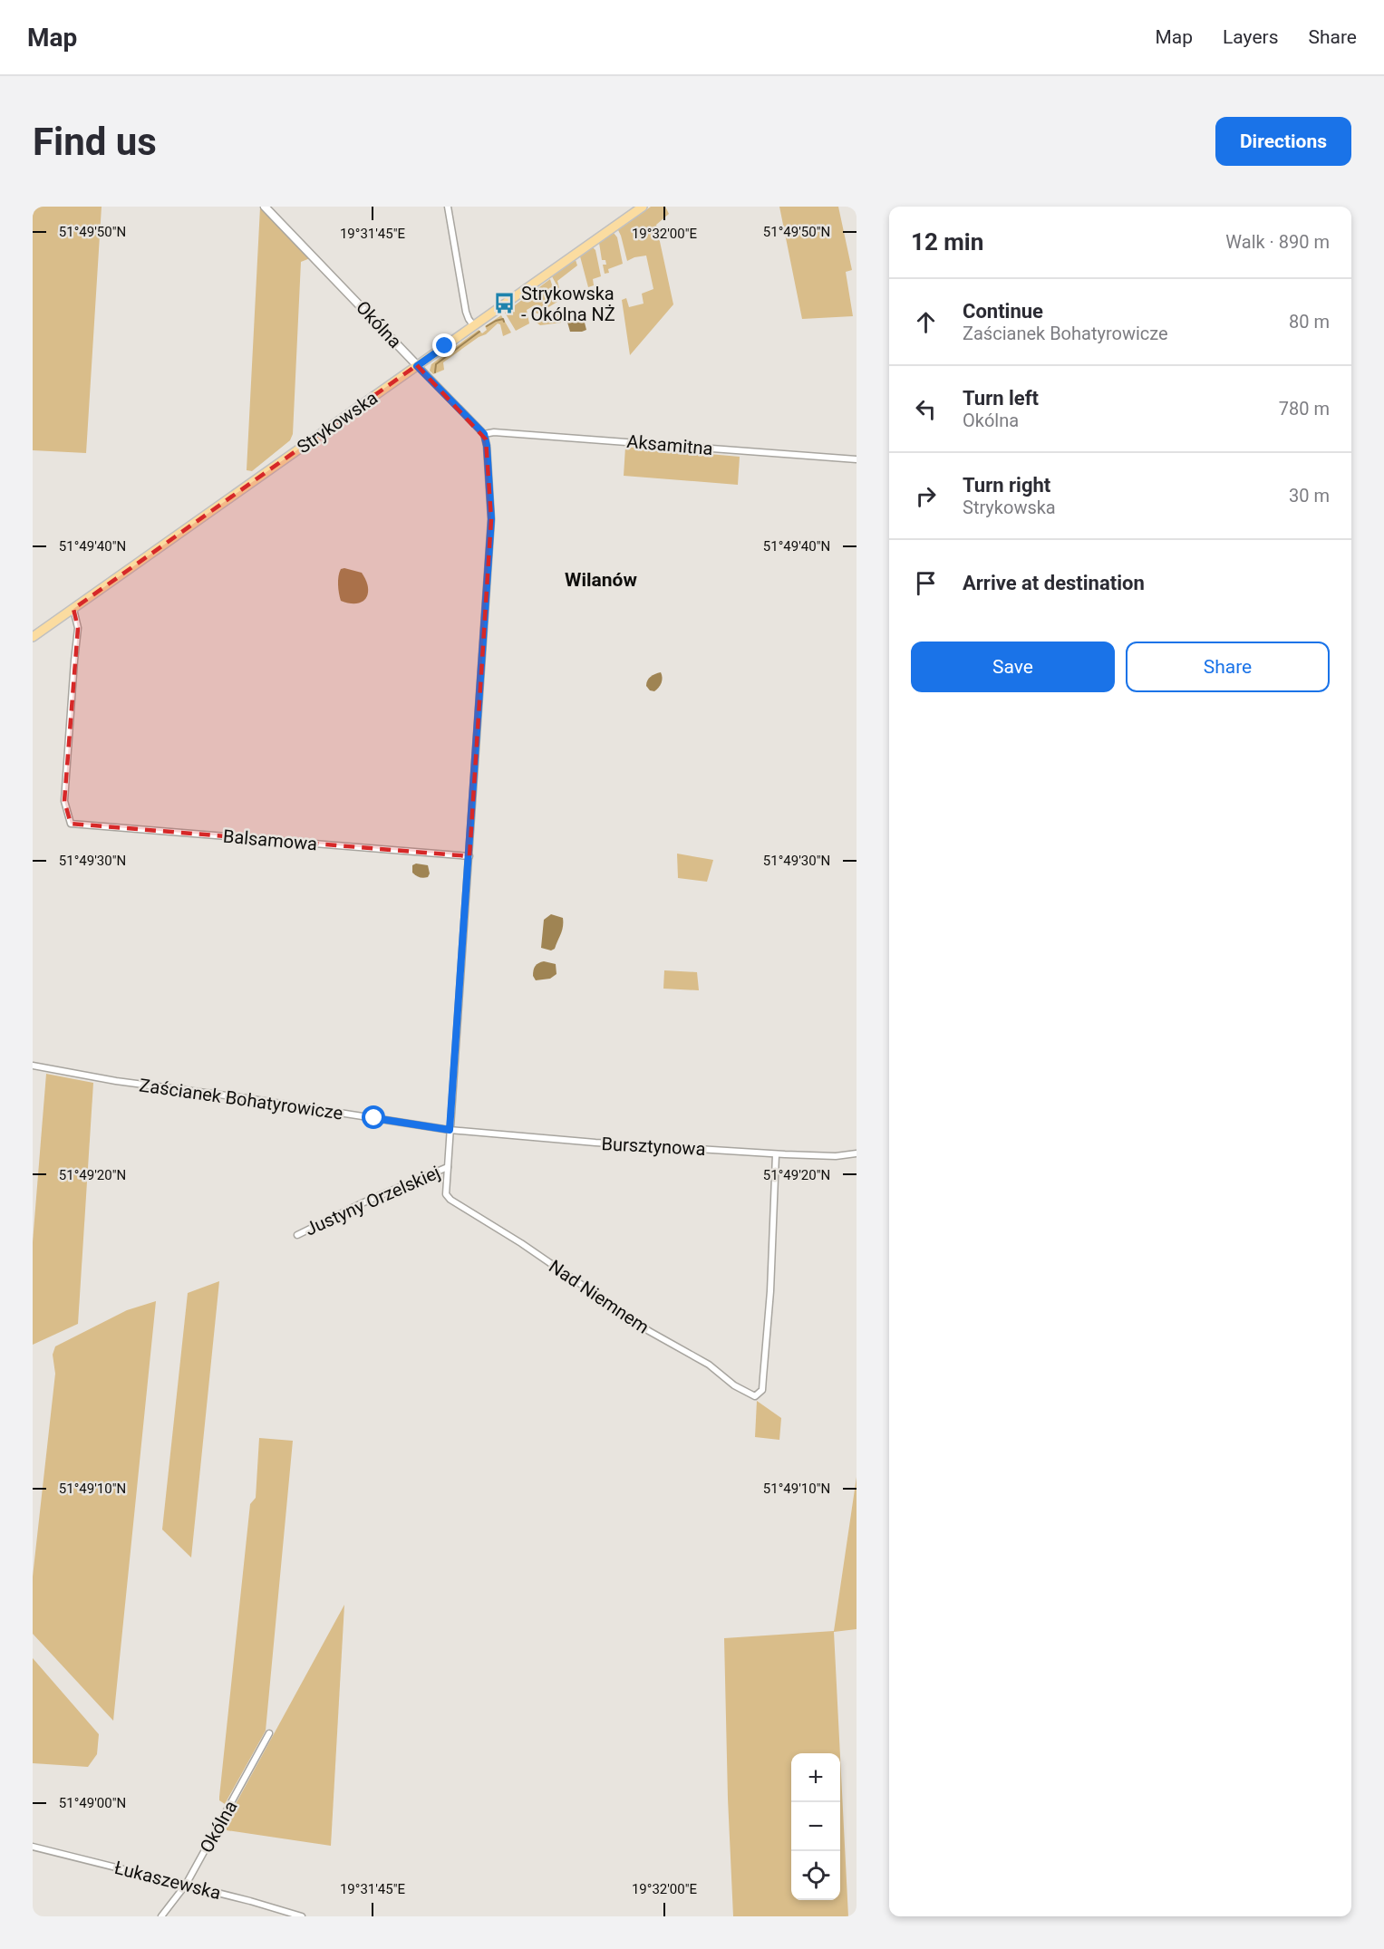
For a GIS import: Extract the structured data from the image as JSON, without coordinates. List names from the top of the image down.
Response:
{
  "streets": {
    "main road": ["Strykowska"],
    "street": [
      "Okólna",
      "Aksamitna",
      "Balsamowa",
      "Zaścianek Bohatyrowicze",
      "Bursztynowa",
      "Justyny Orzelskiej",
      "Nad Niemnem",
      "Łukaszewska"
    ]
  },
  "crossings": [
    ["Okólna", "Strykowska"],
    ["Okólna", "Aksamitna"],
    ["Okólna", "Łukaszewska"],
    ["Strykowska", "Balsamowa"],
    ["Zaścianek Bohatyrowicze", "Bursztynowa"],
    ["Bursztynowa", "Nad Niemnem"],
    ["Justyny Orzelskiej", "Nad Niemnem"]
  ],
  "districts": ["Wilanów"],
  "places": {
    "bus stop": ["Strykowska - Okólna NŻ"]
  },
  "page": {
    "header": "Map",
    "nav": ["Map", "Layers", "Share"],
    "buttons": [
      "Directions",
      ["Save", "Share"]
    ],
    "title": "Find us",
    "heading": ["12 min", "Walk · 890 m"],
    "list": [
      ["Continue", "Zaścianek Bohatyrowicze", "80 m"],
      ["Turn left", "Okólna", "780 m"],
      ["Turn right", "Strykowska", "30 m"],
      "Arrive at destination"
    ],
    "map_buttons": ["+", "−"]
  },
  "coordinates": [
    "51°49'50\"N",
    "19°31'45\"E",
    "19°32'00\"E",
    "51°49'40\"N",
    "51°49'30\"N",
    "51°49'20\"N",
    "51°49'10\"N",
    "51°49'00\"N"
  ]
}
